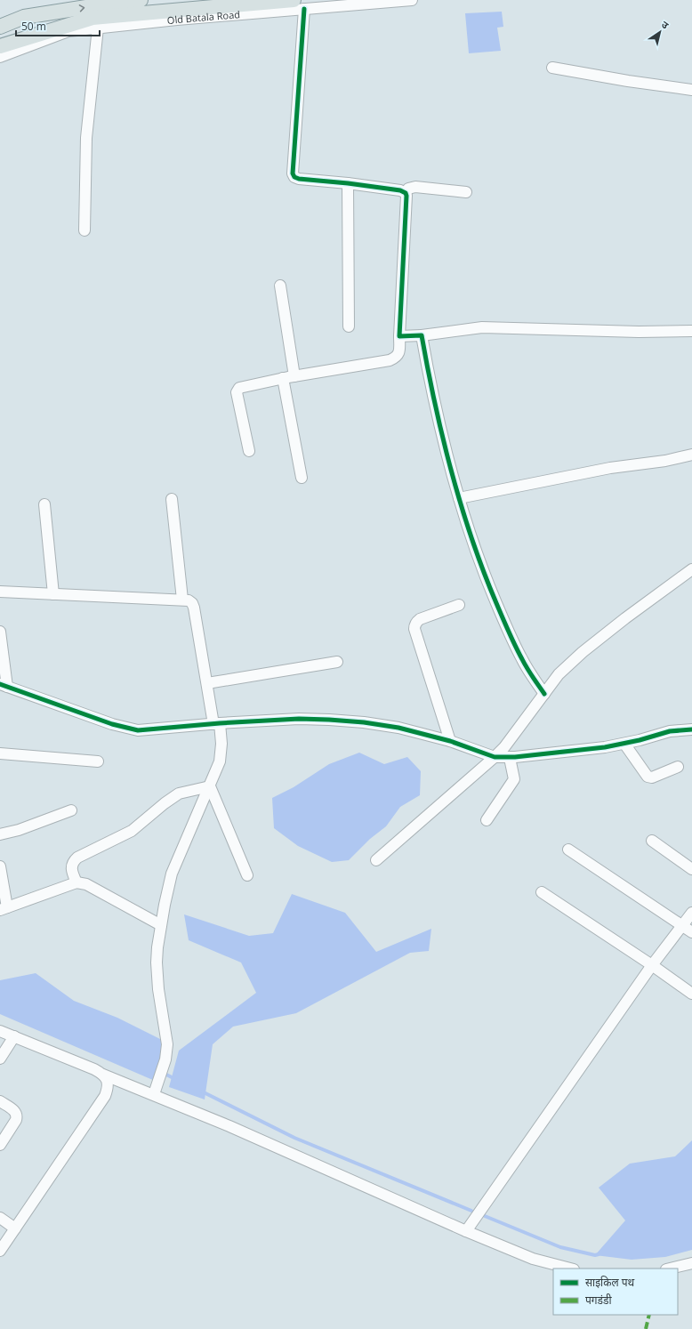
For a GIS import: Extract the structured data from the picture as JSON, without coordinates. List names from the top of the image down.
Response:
{
  "streets": {
    "street": ["Old Batala Road"]
  },
  "legend": ["साइकिल पथ", "पगडंडी"],
  "scale_bar": "50 m",
  "north": "top right"
}
